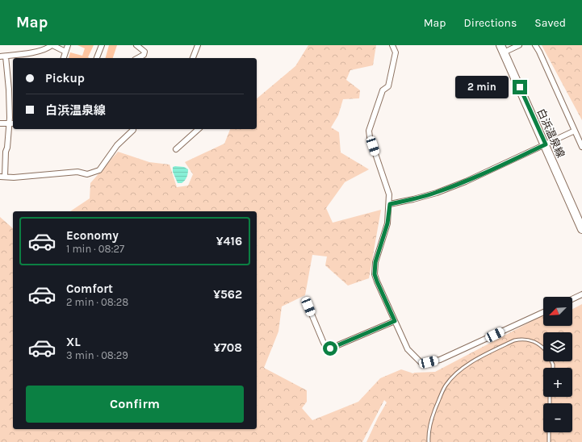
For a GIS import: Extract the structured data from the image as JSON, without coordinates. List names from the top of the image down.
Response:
{
  "streets": {
    "main road": ["白浜温泉線"]
  },
  "north": "bottom left",
  "page": {
    "header": "Map",
    "nav": ["Map", "Directions", "Saved"],
    "banner": ["Pickup", "白浜温泉線"],
    "bubble": "2 min",
    "list": [
      {
        "name": "Economy",
        "note": "1 min · 08:27",
        "value": "¥416"
      },
      {
        "name": "Comfort",
        "note": "2 min · 08:28",
        "value": "¥562"
      },
      {
        "name": "XL",
        "note": "3 min · 08:29",
        "value": "¥708"
      }
    ],
    "map_buttons": ["+", "−"],
    "buttons": "Confirm"
  }
}
